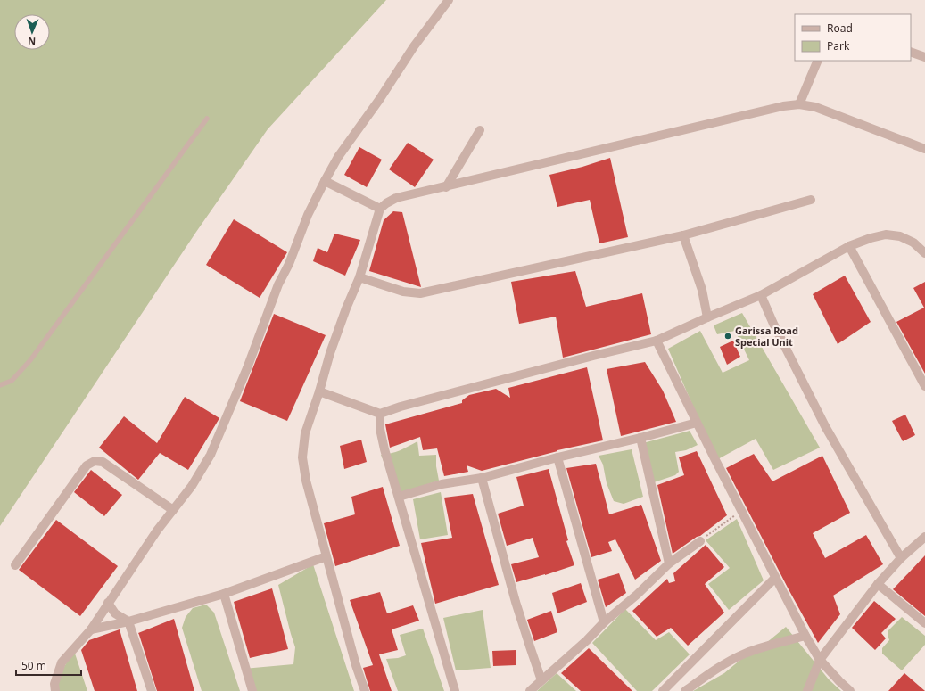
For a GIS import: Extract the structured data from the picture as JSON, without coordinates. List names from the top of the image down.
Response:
{
  "places": ["Garissa Road Special Unit"],
  "legend": ["Road", "Park"],
  "scale_bar": "50 m",
  "north": "bottom"
}
